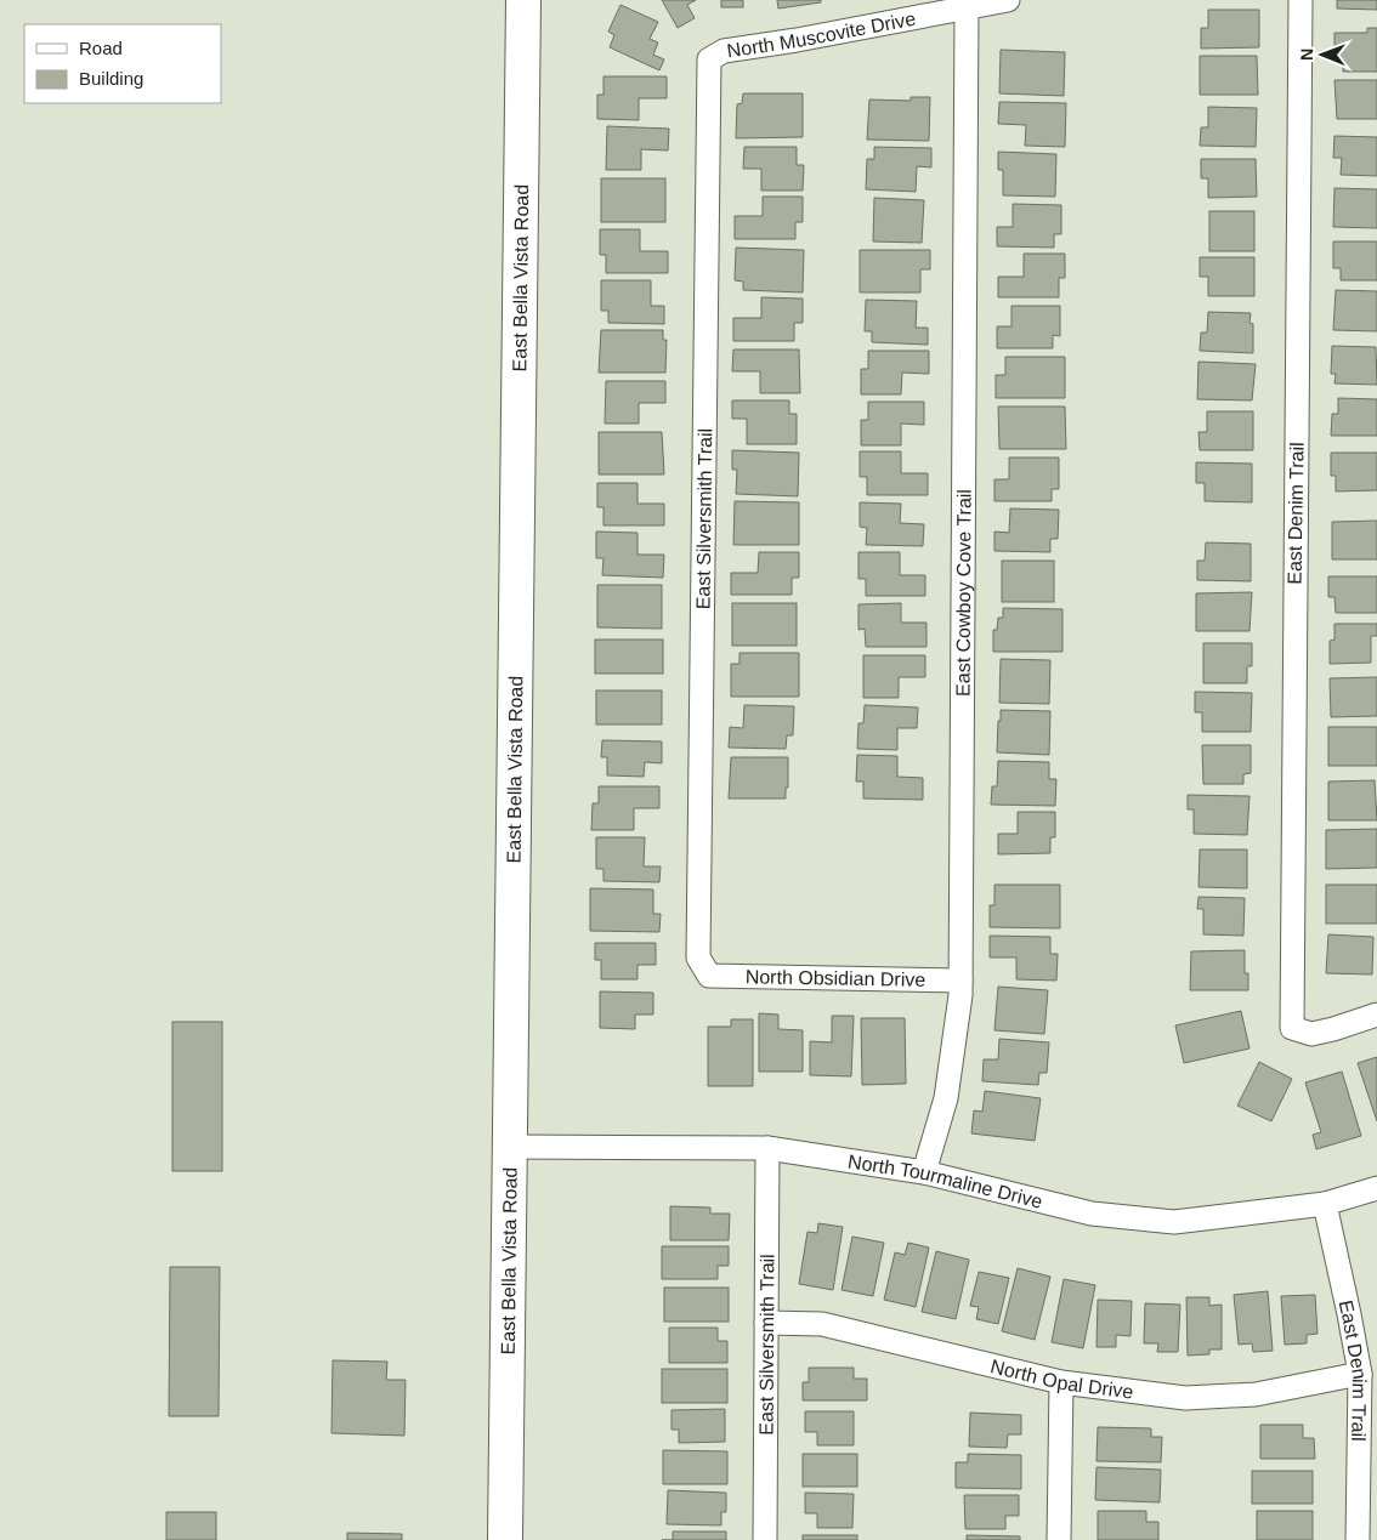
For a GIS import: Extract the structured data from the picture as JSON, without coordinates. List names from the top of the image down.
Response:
{
  "streets": {
    "street": [
      "North Muscovite Drive",
      "East Bella Vista Road",
      "East Denim Trail",
      "East Silversmith Trail",
      "East Cowboy Cove Trail",
      "North Obsidian Drive",
      "North Tourmaline Drive",
      "North Opal Drive"
    ]
  },
  "crossings": [
    ["North Muscovite Drive", "East Silversmith Trail"],
    ["North Muscovite Drive", "East Cowboy Cove Trail"],
    ["East Bella Vista Road", "North Tourmaline Drive"],
    ["East Denim Trail", "North Tourmaline Drive"],
    ["East Denim Trail", "North Opal Drive"],
    ["East Silversmith Trail", "North Obsidian Drive"],
    ["East Silversmith Trail", "North Tourmaline Drive"],
    ["East Silversmith Trail", "North Opal Drive"],
    ["East Cowboy Cove Trail", "North Obsidian Drive"],
    ["East Cowboy Cove Trail", "North Tourmaline Drive"]
  ],
  "legend": ["Road", "Building"],
  "north": "left"
}
